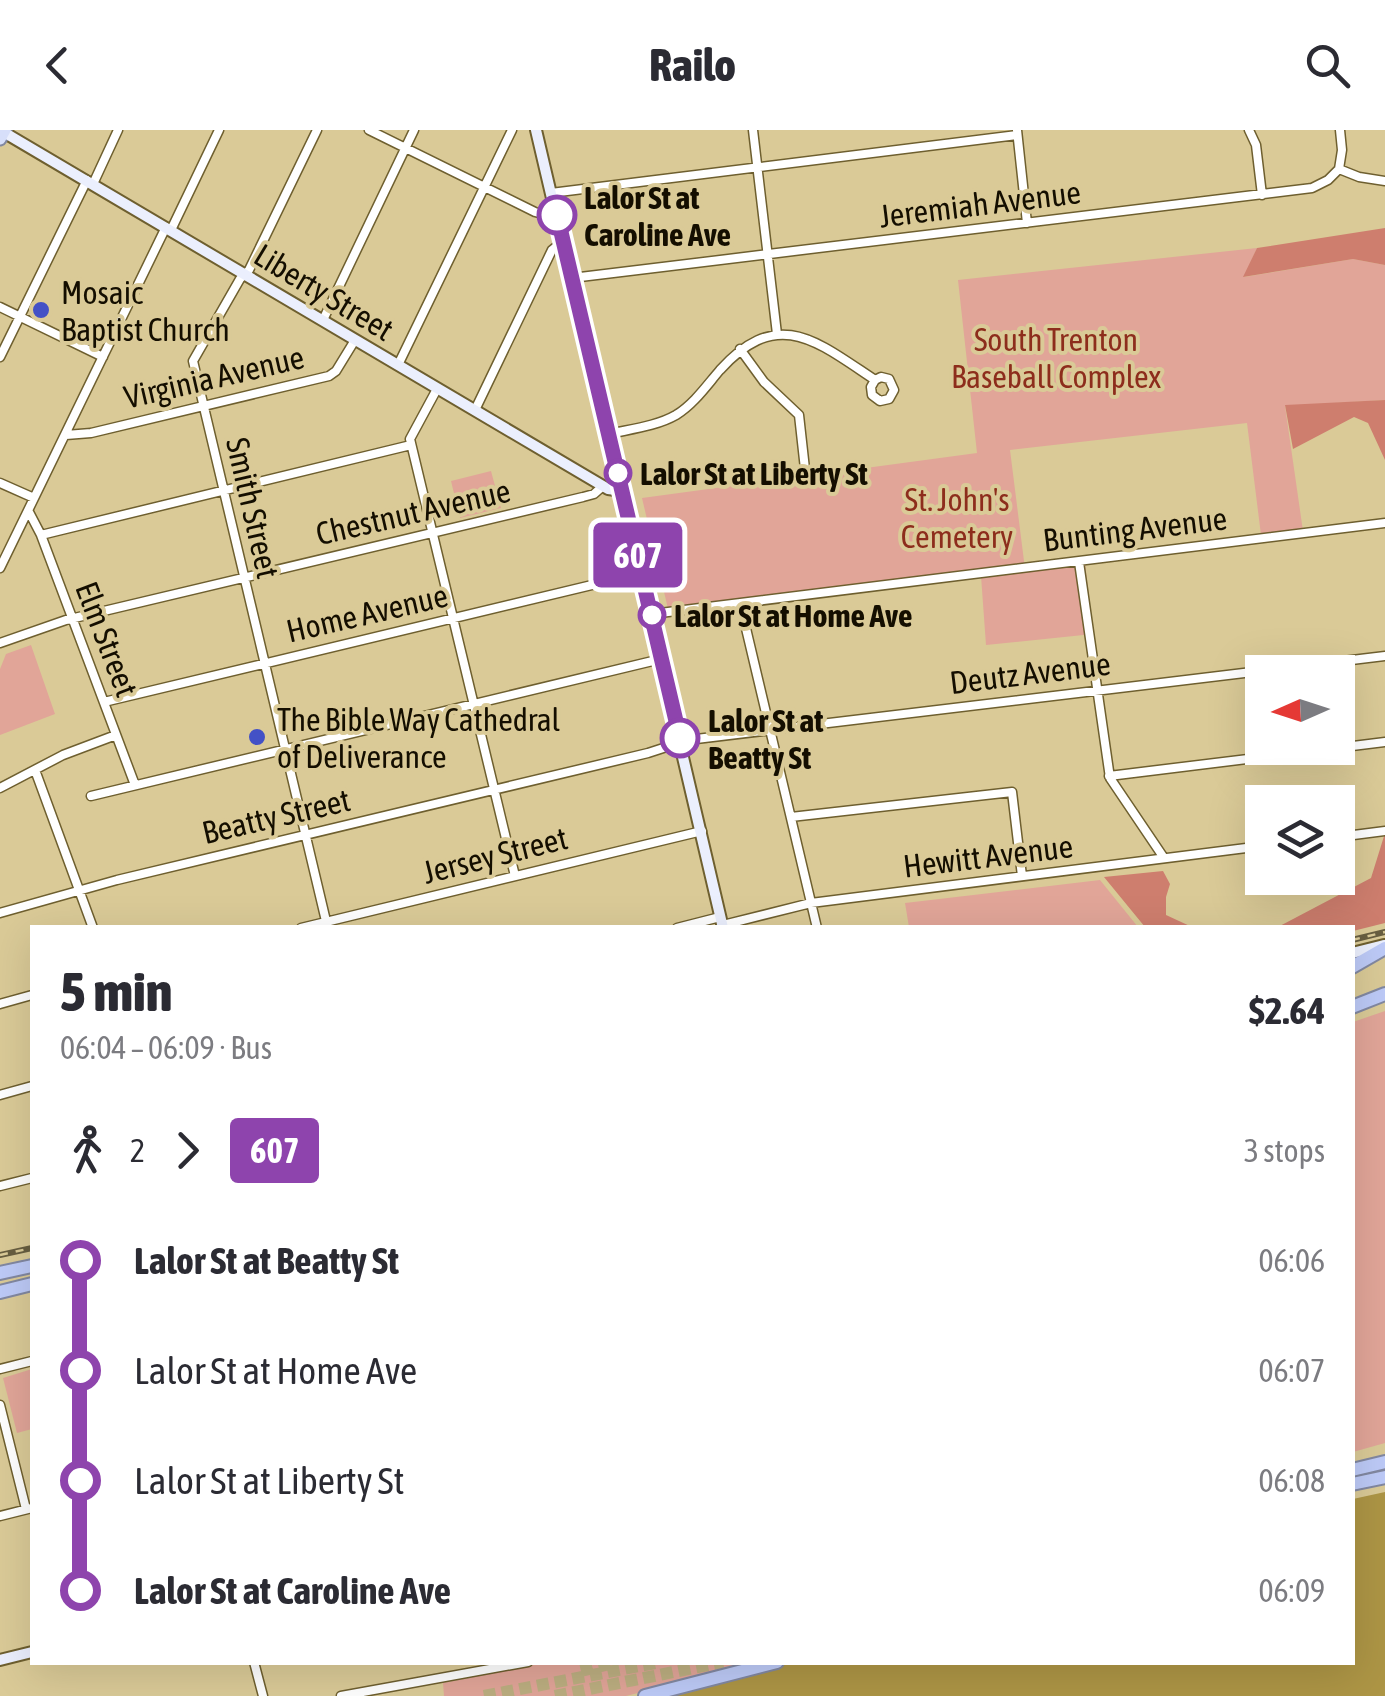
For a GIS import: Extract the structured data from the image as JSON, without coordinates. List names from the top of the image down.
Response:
{
  "streets": {
    "main road": ["Liberty Street"],
    "street": [
      "Jeremiah Avenue",
      "Virginia Avenue",
      "Smith Street",
      "Chestnut Avenue",
      "Bunting Avenue",
      "Home Avenue",
      "Elm Street",
      "Deutz Avenue",
      "Beatty Street",
      "Jersey Street",
      "Hewitt Avenue"
    ]
  },
  "crossings": [
    ["Liberty Street", "Virginia Avenue"],
    ["Liberty Street", "Smith Street"],
    ["Liberty Street", "Chestnut Avenue"],
    ["Virginia Avenue", "Smith Street"],
    ["Smith Street", "Chestnut Avenue"],
    ["Smith Street", "Home Avenue"],
    ["Smith Street", "Beatty Street"],
    ["Smith Street", "Jersey Street"],
    ["Chestnut Avenue", "Elm Street"],
    ["Home Avenue", "Elm Street"],
    ["Deutz Avenue", "Beatty Street"]
  ],
  "parks": ["South Trenton Baseball Complex", "St. John's Cemetery"],
  "places": [
    "Lalor St at Caroline Ave",
    "Mosaic Baptist Church",
    "Lalor St at Liberty St",
    "Lalor St at Home Ave",
    "The Bible Way Cathedral of Deliverance",
    "Lalor St at Beatty St"
  ],
  "lines": ["bus line 607"],
  "north": "left",
  "page": {
    "header": "Railo",
    "on_map": "607",
    "heading": ["5 min", "06:04 – 06:09 · Bus", "$2.64"],
    "legs": ["2", "607", "3 stops"],
    "list": [
      {
        "name": "Lalor St at Beatty St",
        "value": "06:06"
      },
      {
        "name": "Lalor St at Home Ave",
        "value": "06:07"
      },
      {
        "name": "Lalor St at Liberty St",
        "value": "06:08"
      },
      {
        "name": "Lalor St at Caroline Ave",
        "value": "06:09"
      }
    ]
  }
}
